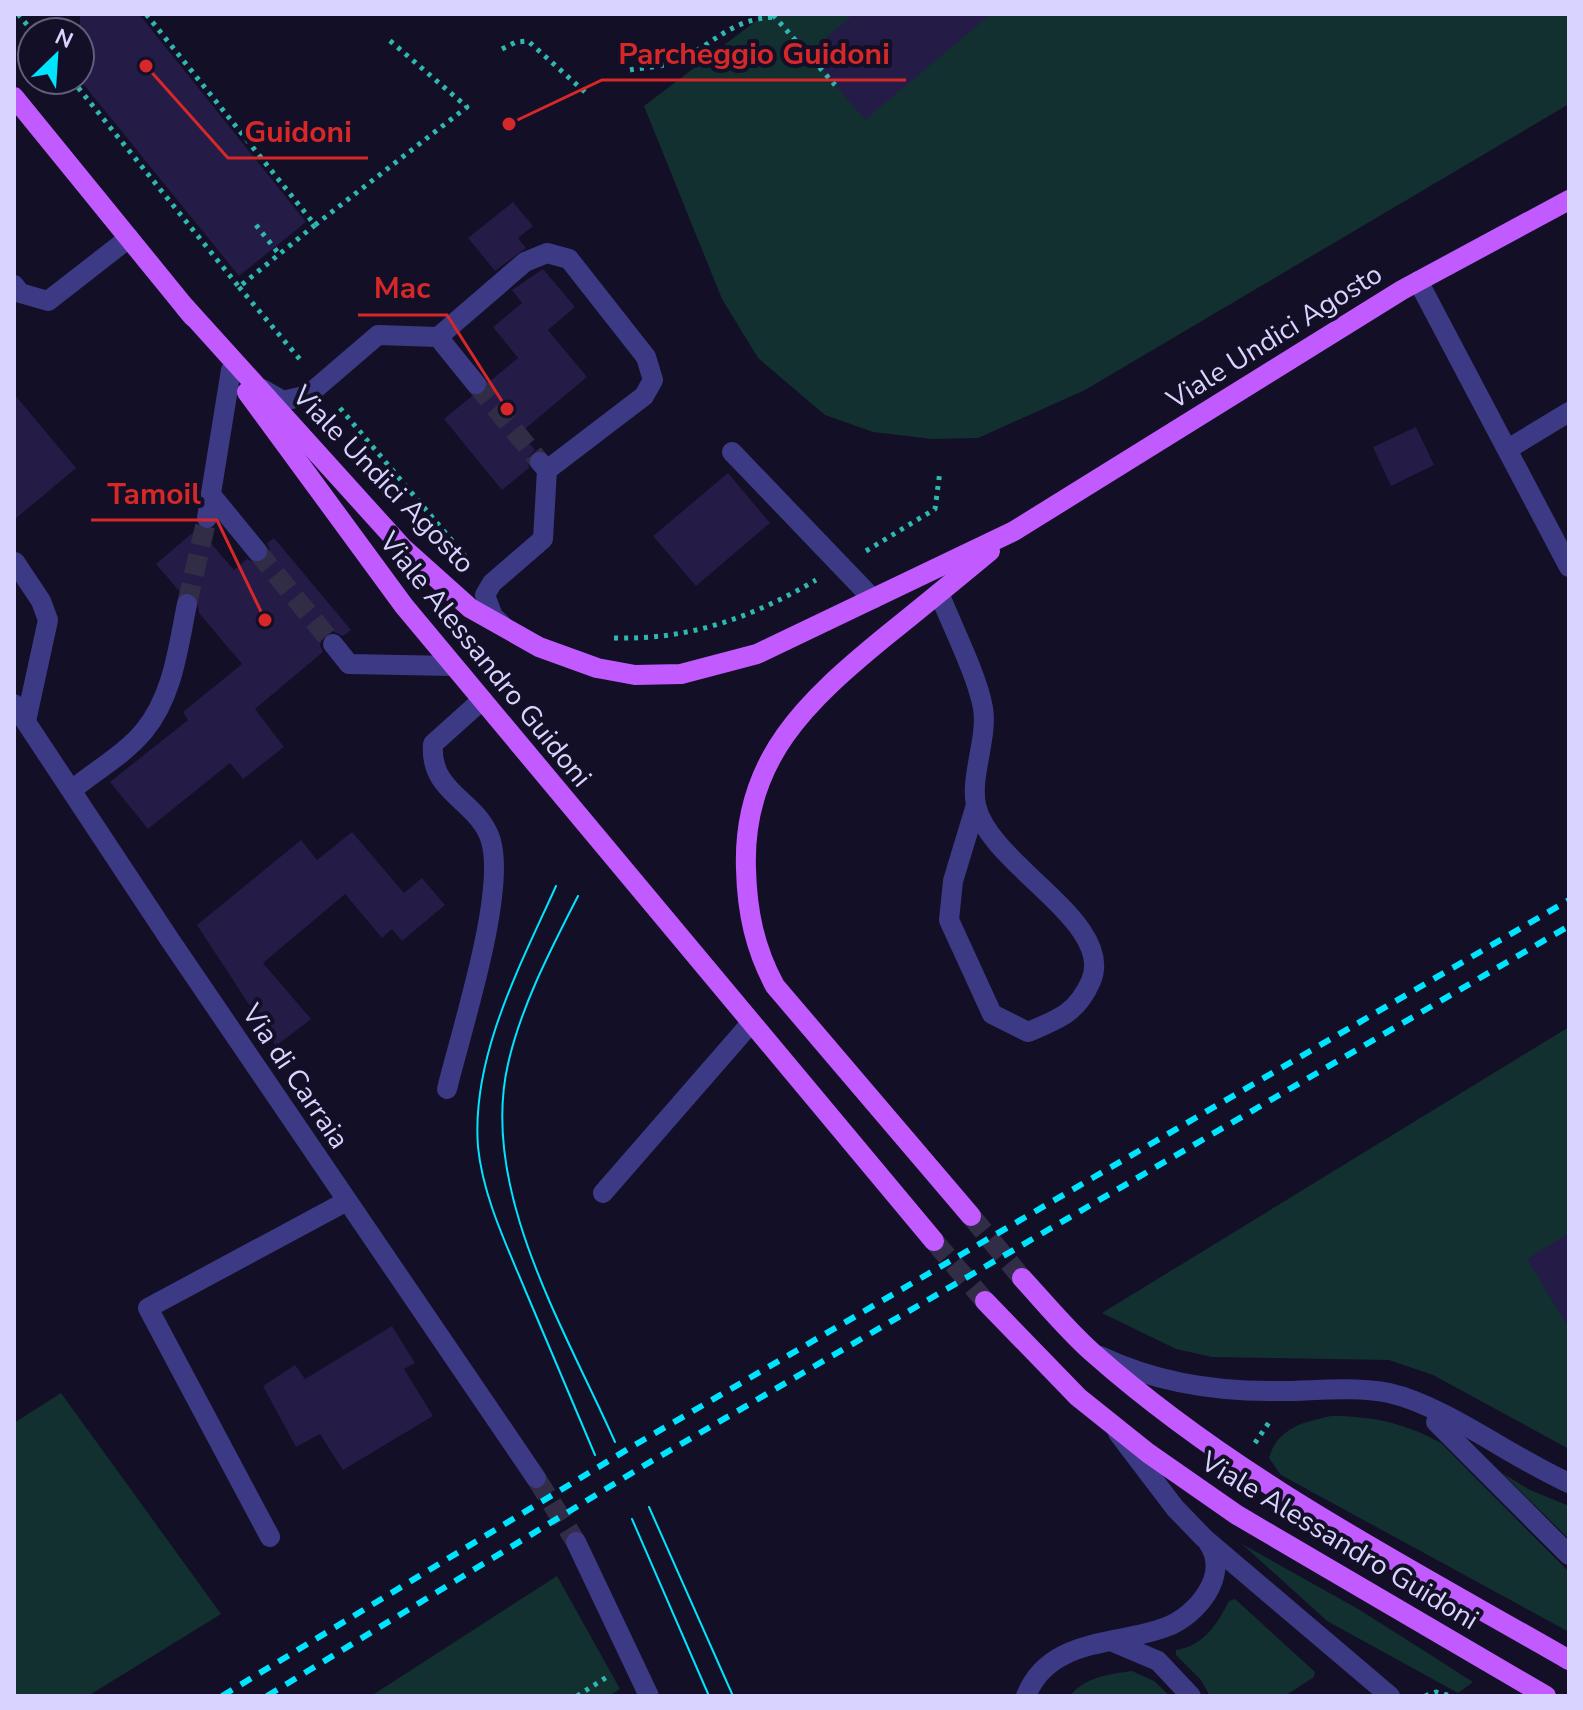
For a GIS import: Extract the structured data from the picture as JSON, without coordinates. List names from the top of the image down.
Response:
{
  "streets": {
    "main road": ["Viale Undici Agosto", "Viale Alessandro Guidoni"],
    "street": ["Via di Carraia"]
  },
  "crossings": [
    ["Viale Undici Agosto", "Viale Alessandro Guidoni"]
  ],
  "places": [
    "Guidoni",
    "Parcheggio Guidoni",
    "Mac",
    "Tamoil"
  ],
  "north": "top right"
}
